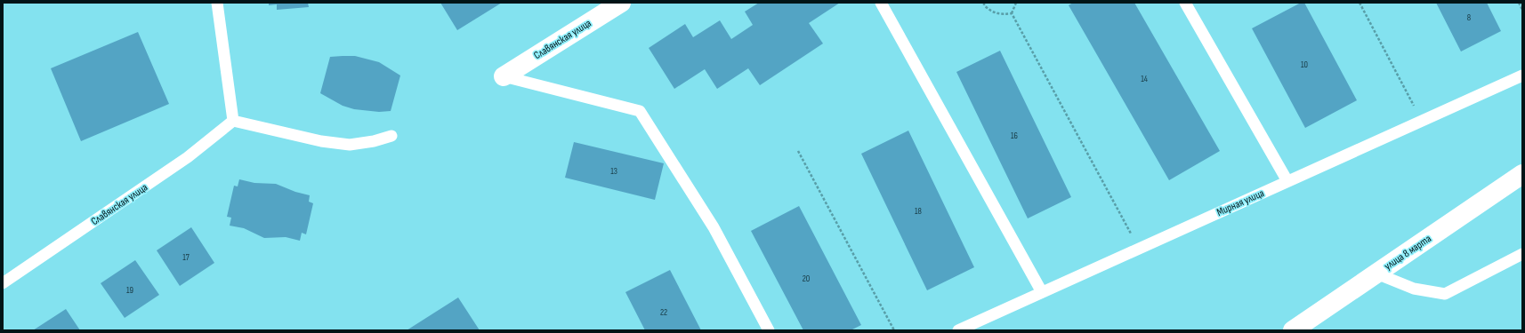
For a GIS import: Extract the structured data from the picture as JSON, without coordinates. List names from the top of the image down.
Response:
{
  "streets": {
    "street": ["Славянская улица", "улица 8 марта"],
    "lane": ["Мирная улица"]
  },
  "house_numbers": [
    "8",
    "10",
    "14",
    "16",
    "13",
    "18",
    "17",
    "20",
    "19",
    "22"
  ]
}
